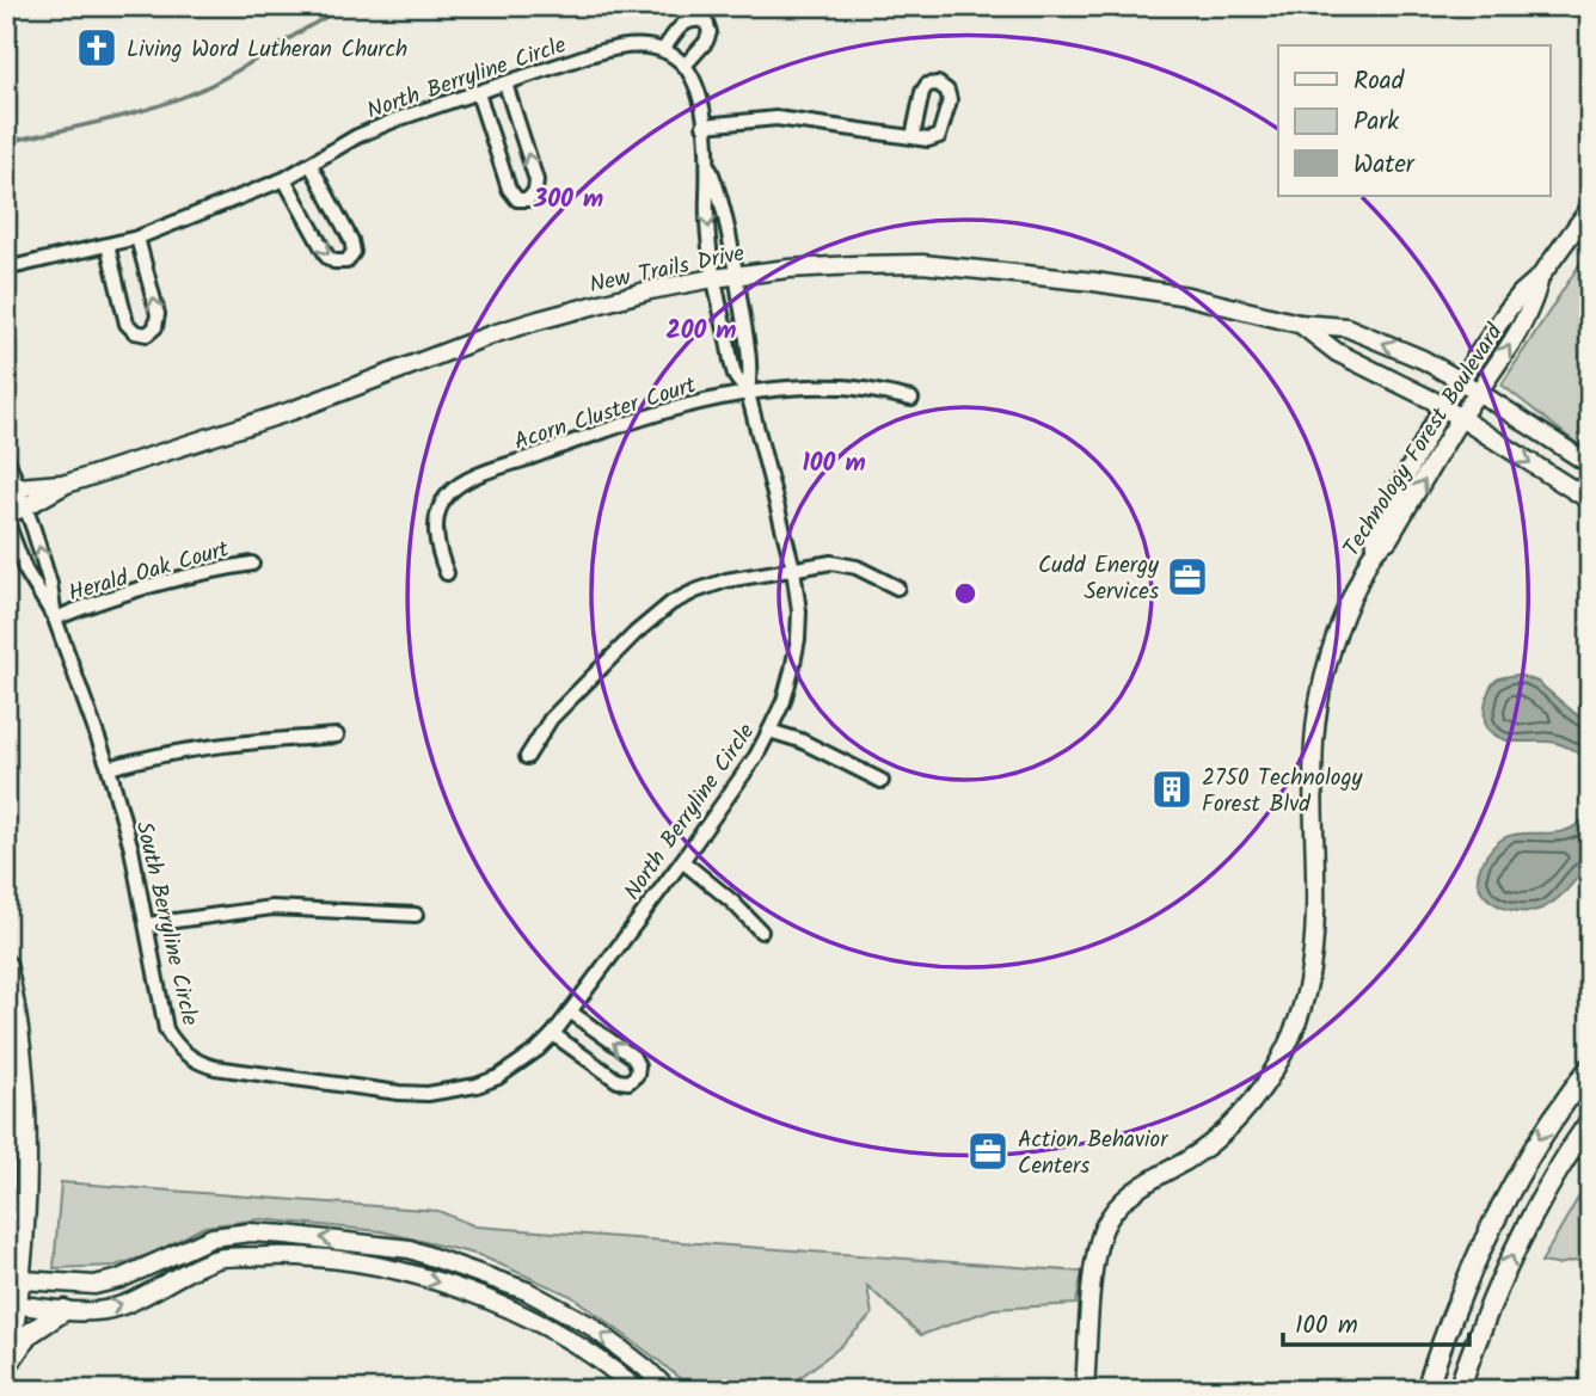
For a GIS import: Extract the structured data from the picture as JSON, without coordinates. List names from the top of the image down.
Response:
{
  "streets": {
    "street": [
      "North Berryline Circle",
      "New Trails Drive",
      "Acorn Cluster Court",
      "Technology Forest Boulevard",
      "Herald Oak Court",
      "South Berryline Circle"
    ]
  },
  "crossings": [
    ["North Berryline Circle", "New Trails Drive"],
    ["North Berryline Circle", "Acorn Cluster Court"],
    ["North Berryline Circle", "South Berryline Circle"],
    ["New Trails Drive", "Technology Forest Boulevard"],
    ["New Trails Drive", "South Berryline Circle"],
    ["Herald Oak Court", "South Berryline Circle"]
  ],
  "places": {
    "church": ["Living Word Lutheran Church"],
    "office": ["Cudd Energy Services", "Action Behavior Centers"],
    "building": ["2750 Technology Forest Blvd"]
  },
  "legend": ["Road", "Park", "Water"],
  "scale_bar": "100 m",
  "rings": ["300 m", "200 m", "100 m"]
}
